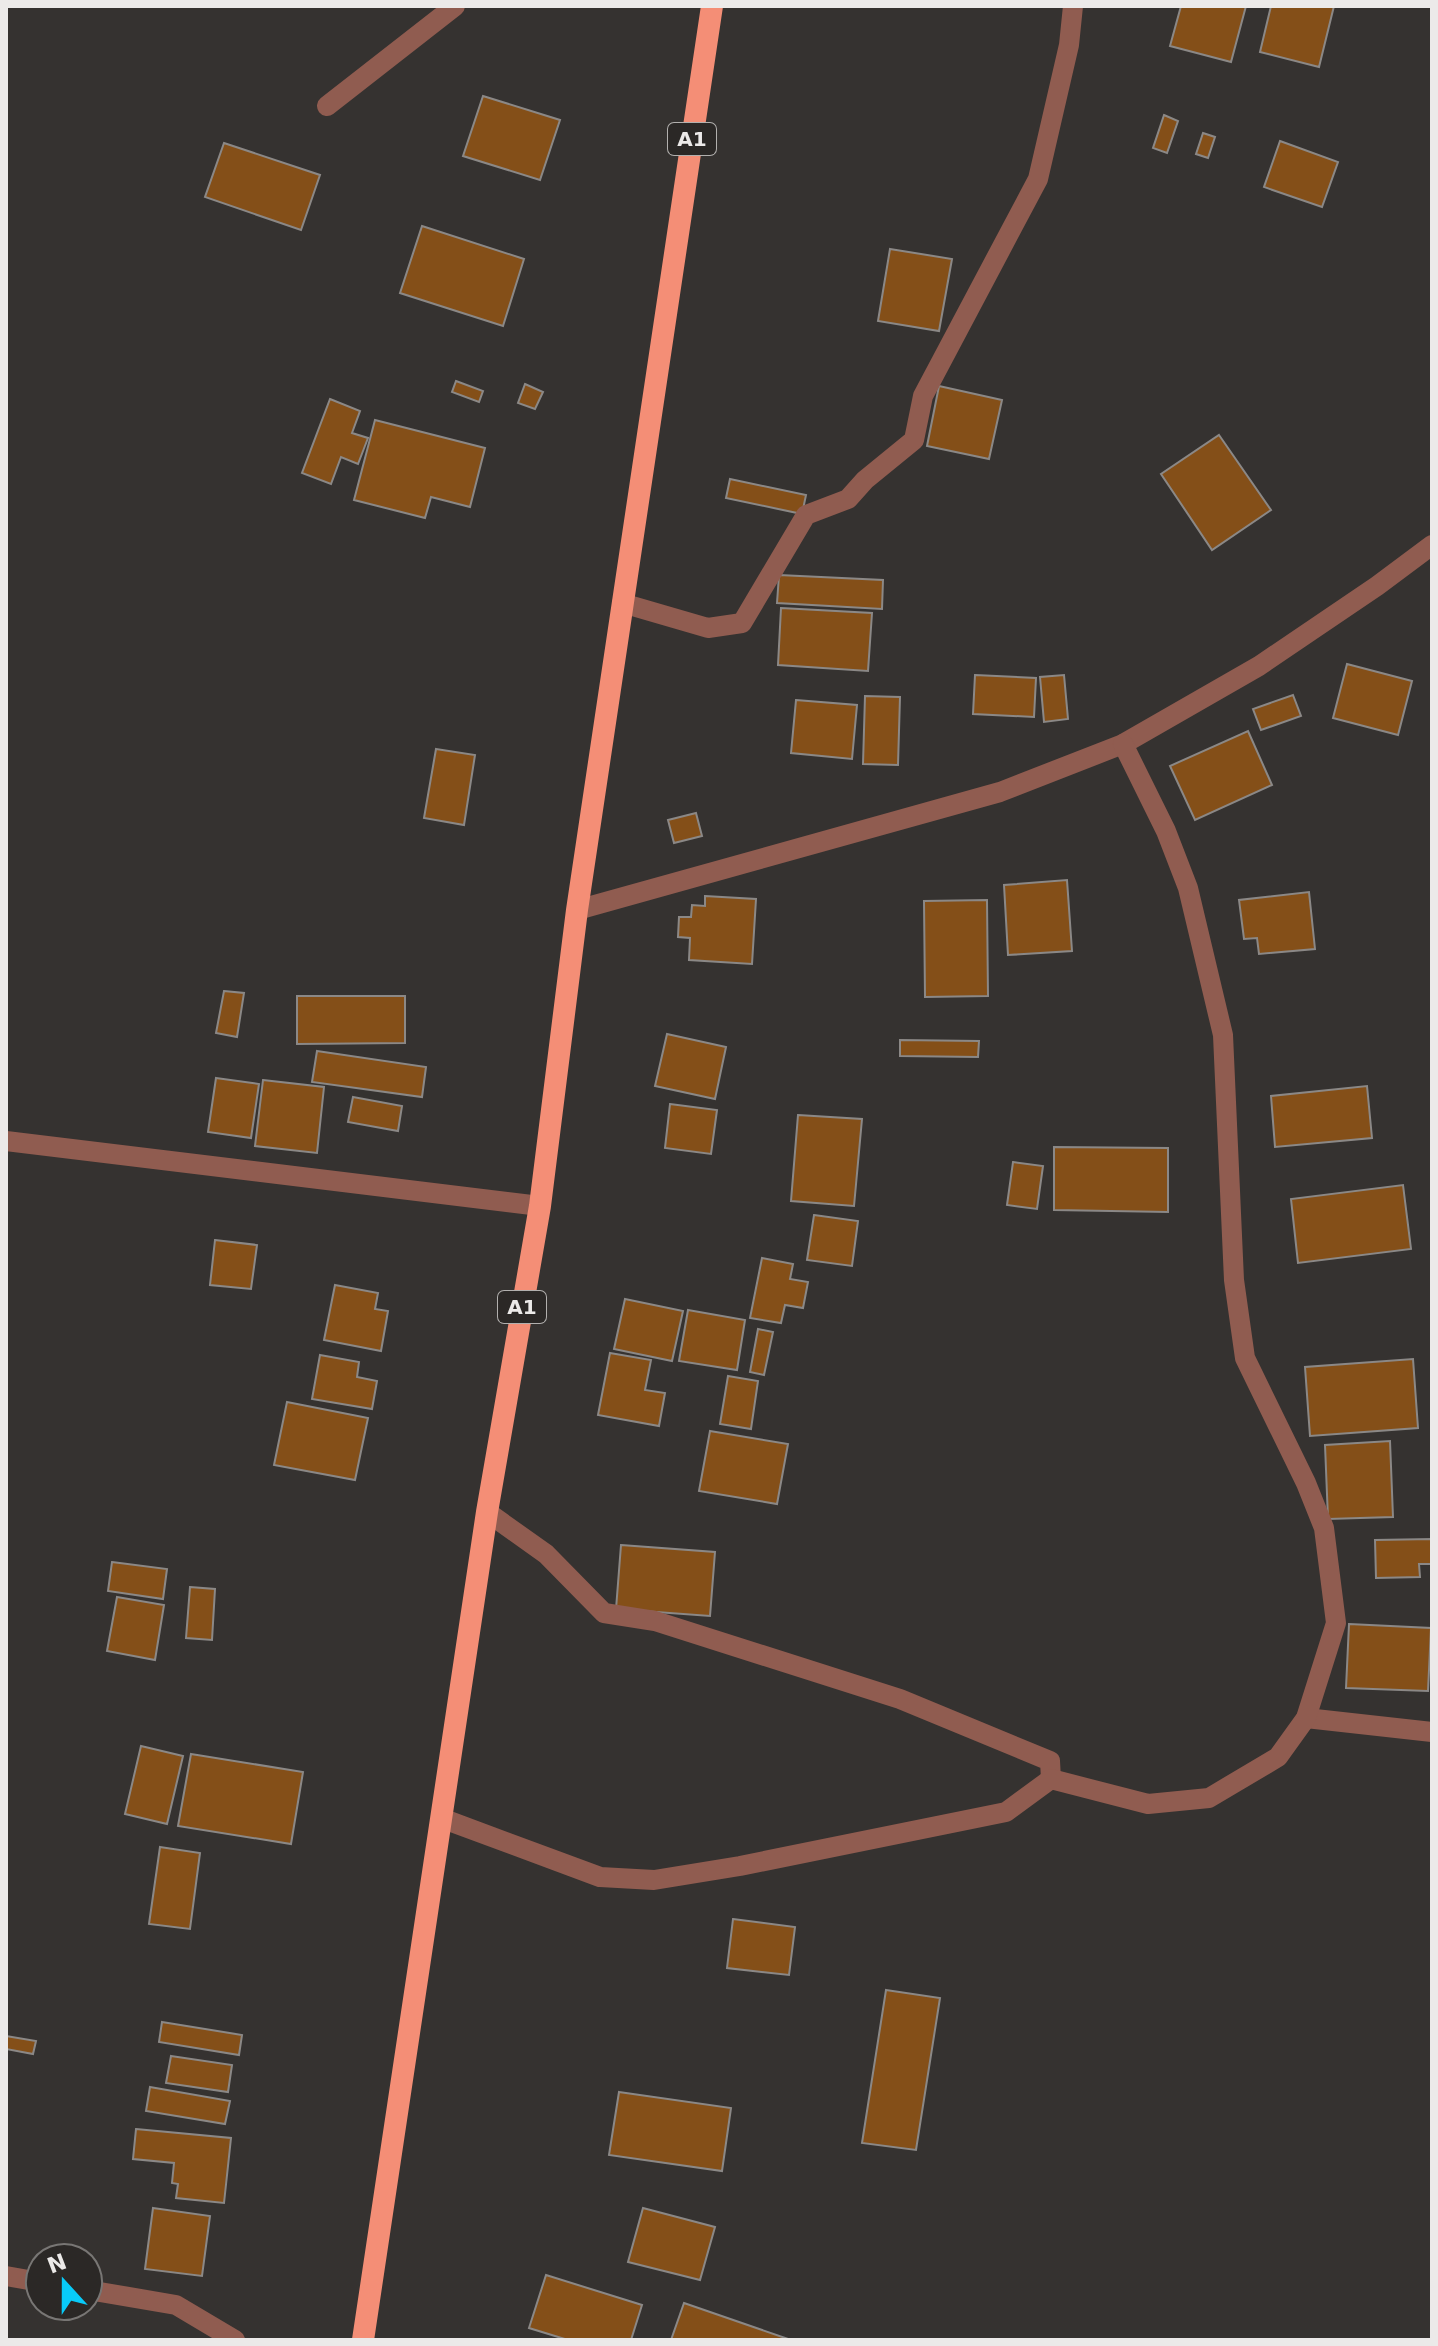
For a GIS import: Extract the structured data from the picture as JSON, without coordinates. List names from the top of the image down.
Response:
{
  "streets": {
    "highway": ["A1"]
  },
  "north": "top"
}
